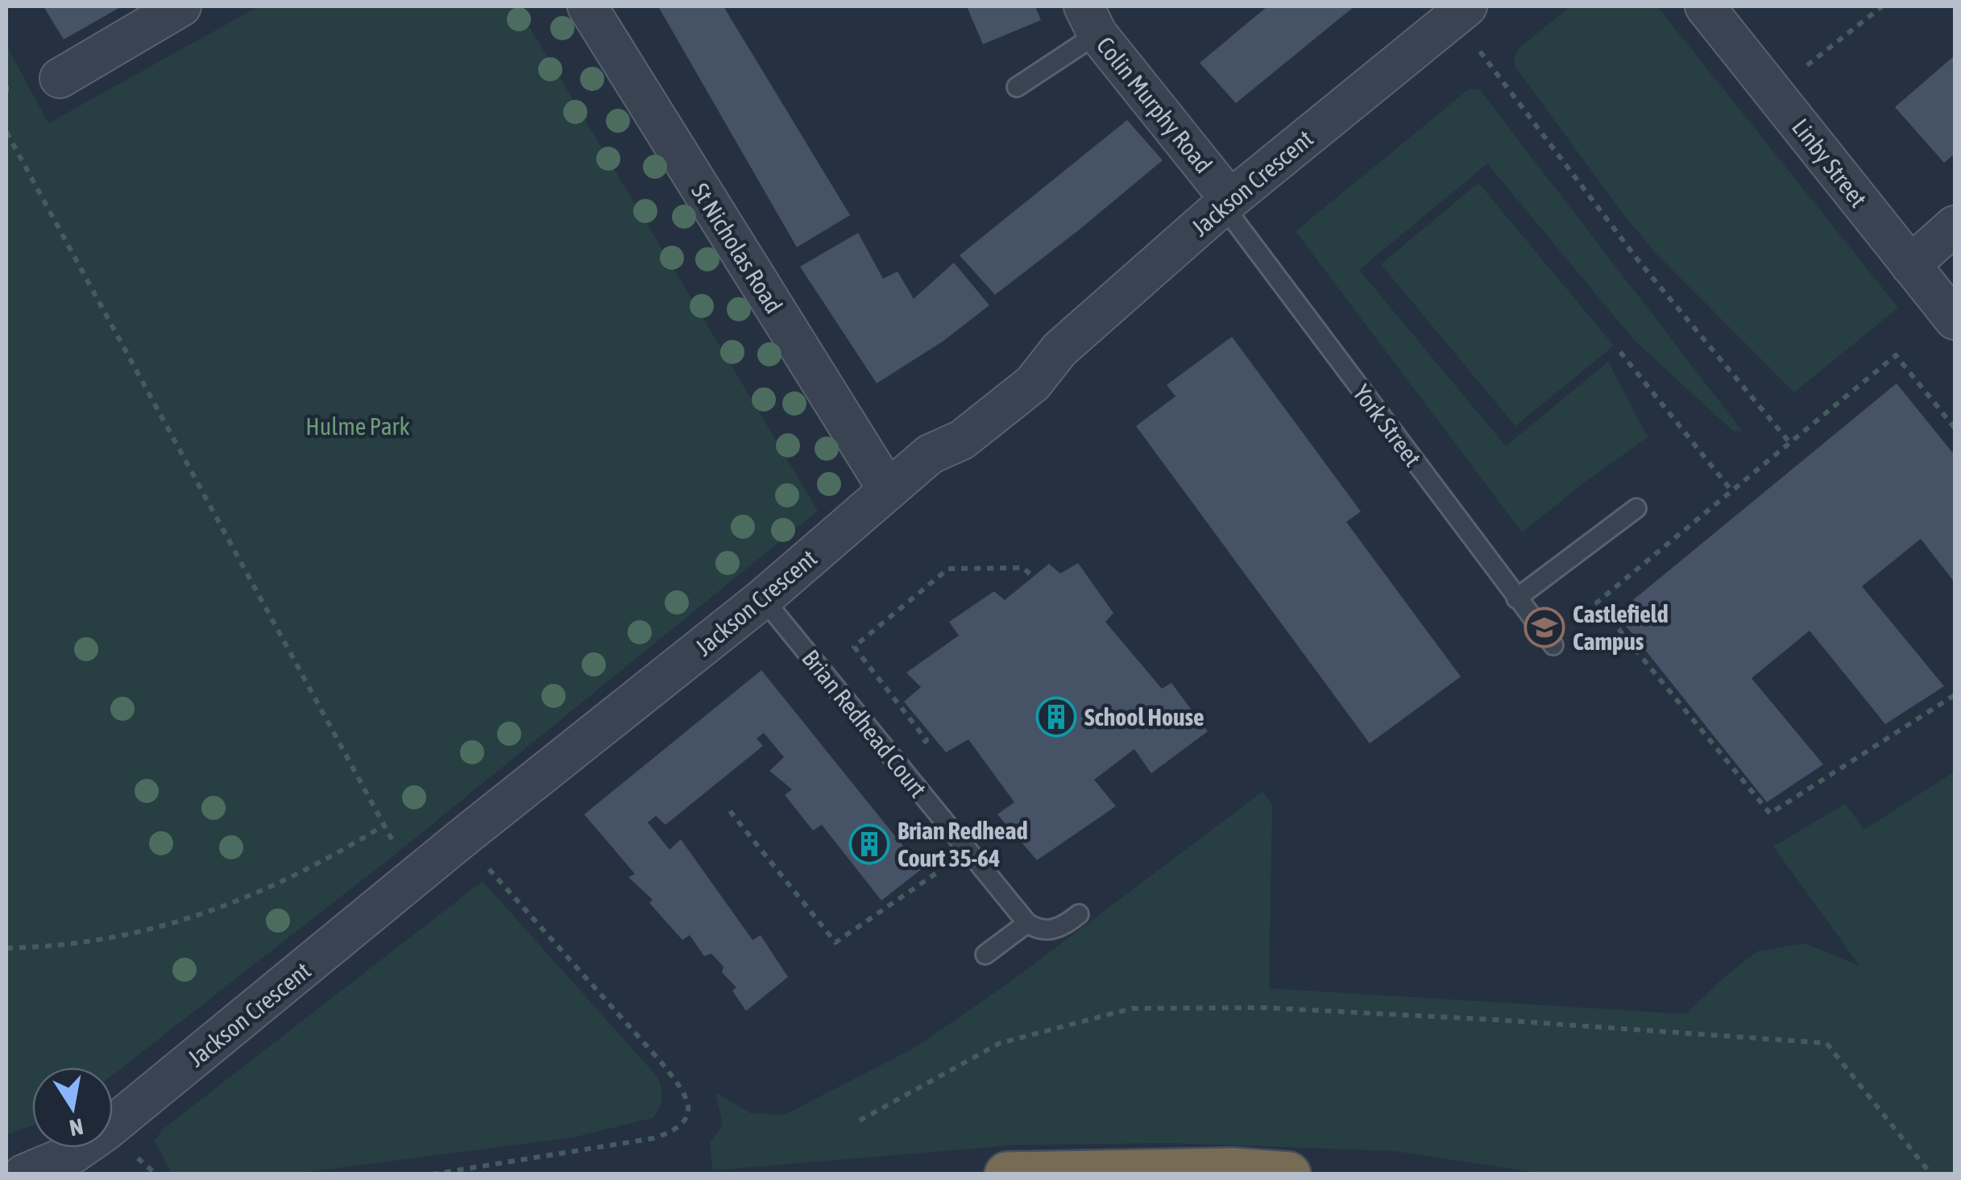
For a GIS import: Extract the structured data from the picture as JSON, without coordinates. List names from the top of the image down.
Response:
{
  "streets": {
    "street": [
      "Colin Murphy Road",
      "Linby Street",
      "Jackson Crescent",
      "St Nicholas Road"
    ],
    "lane": ["York Street", "Brian Redhead Court"]
  },
  "crossings": [
    ["Colin Murphy Road", "Jackson Crescent"],
    ["Colin Murphy Road", "York Street"],
    ["Jackson Crescent", "St Nicholas Road"],
    ["Jackson Crescent", "York Street"],
    ["Jackson Crescent", "Brian Redhead Court"]
  ],
  "parks": ["Hulme Park"],
  "places": {
    "school or university": ["Castlefield Campus"],
    "building": ["School House", "Brian Redhead Court 35-64"]
  },
  "north": "bottom"
}
